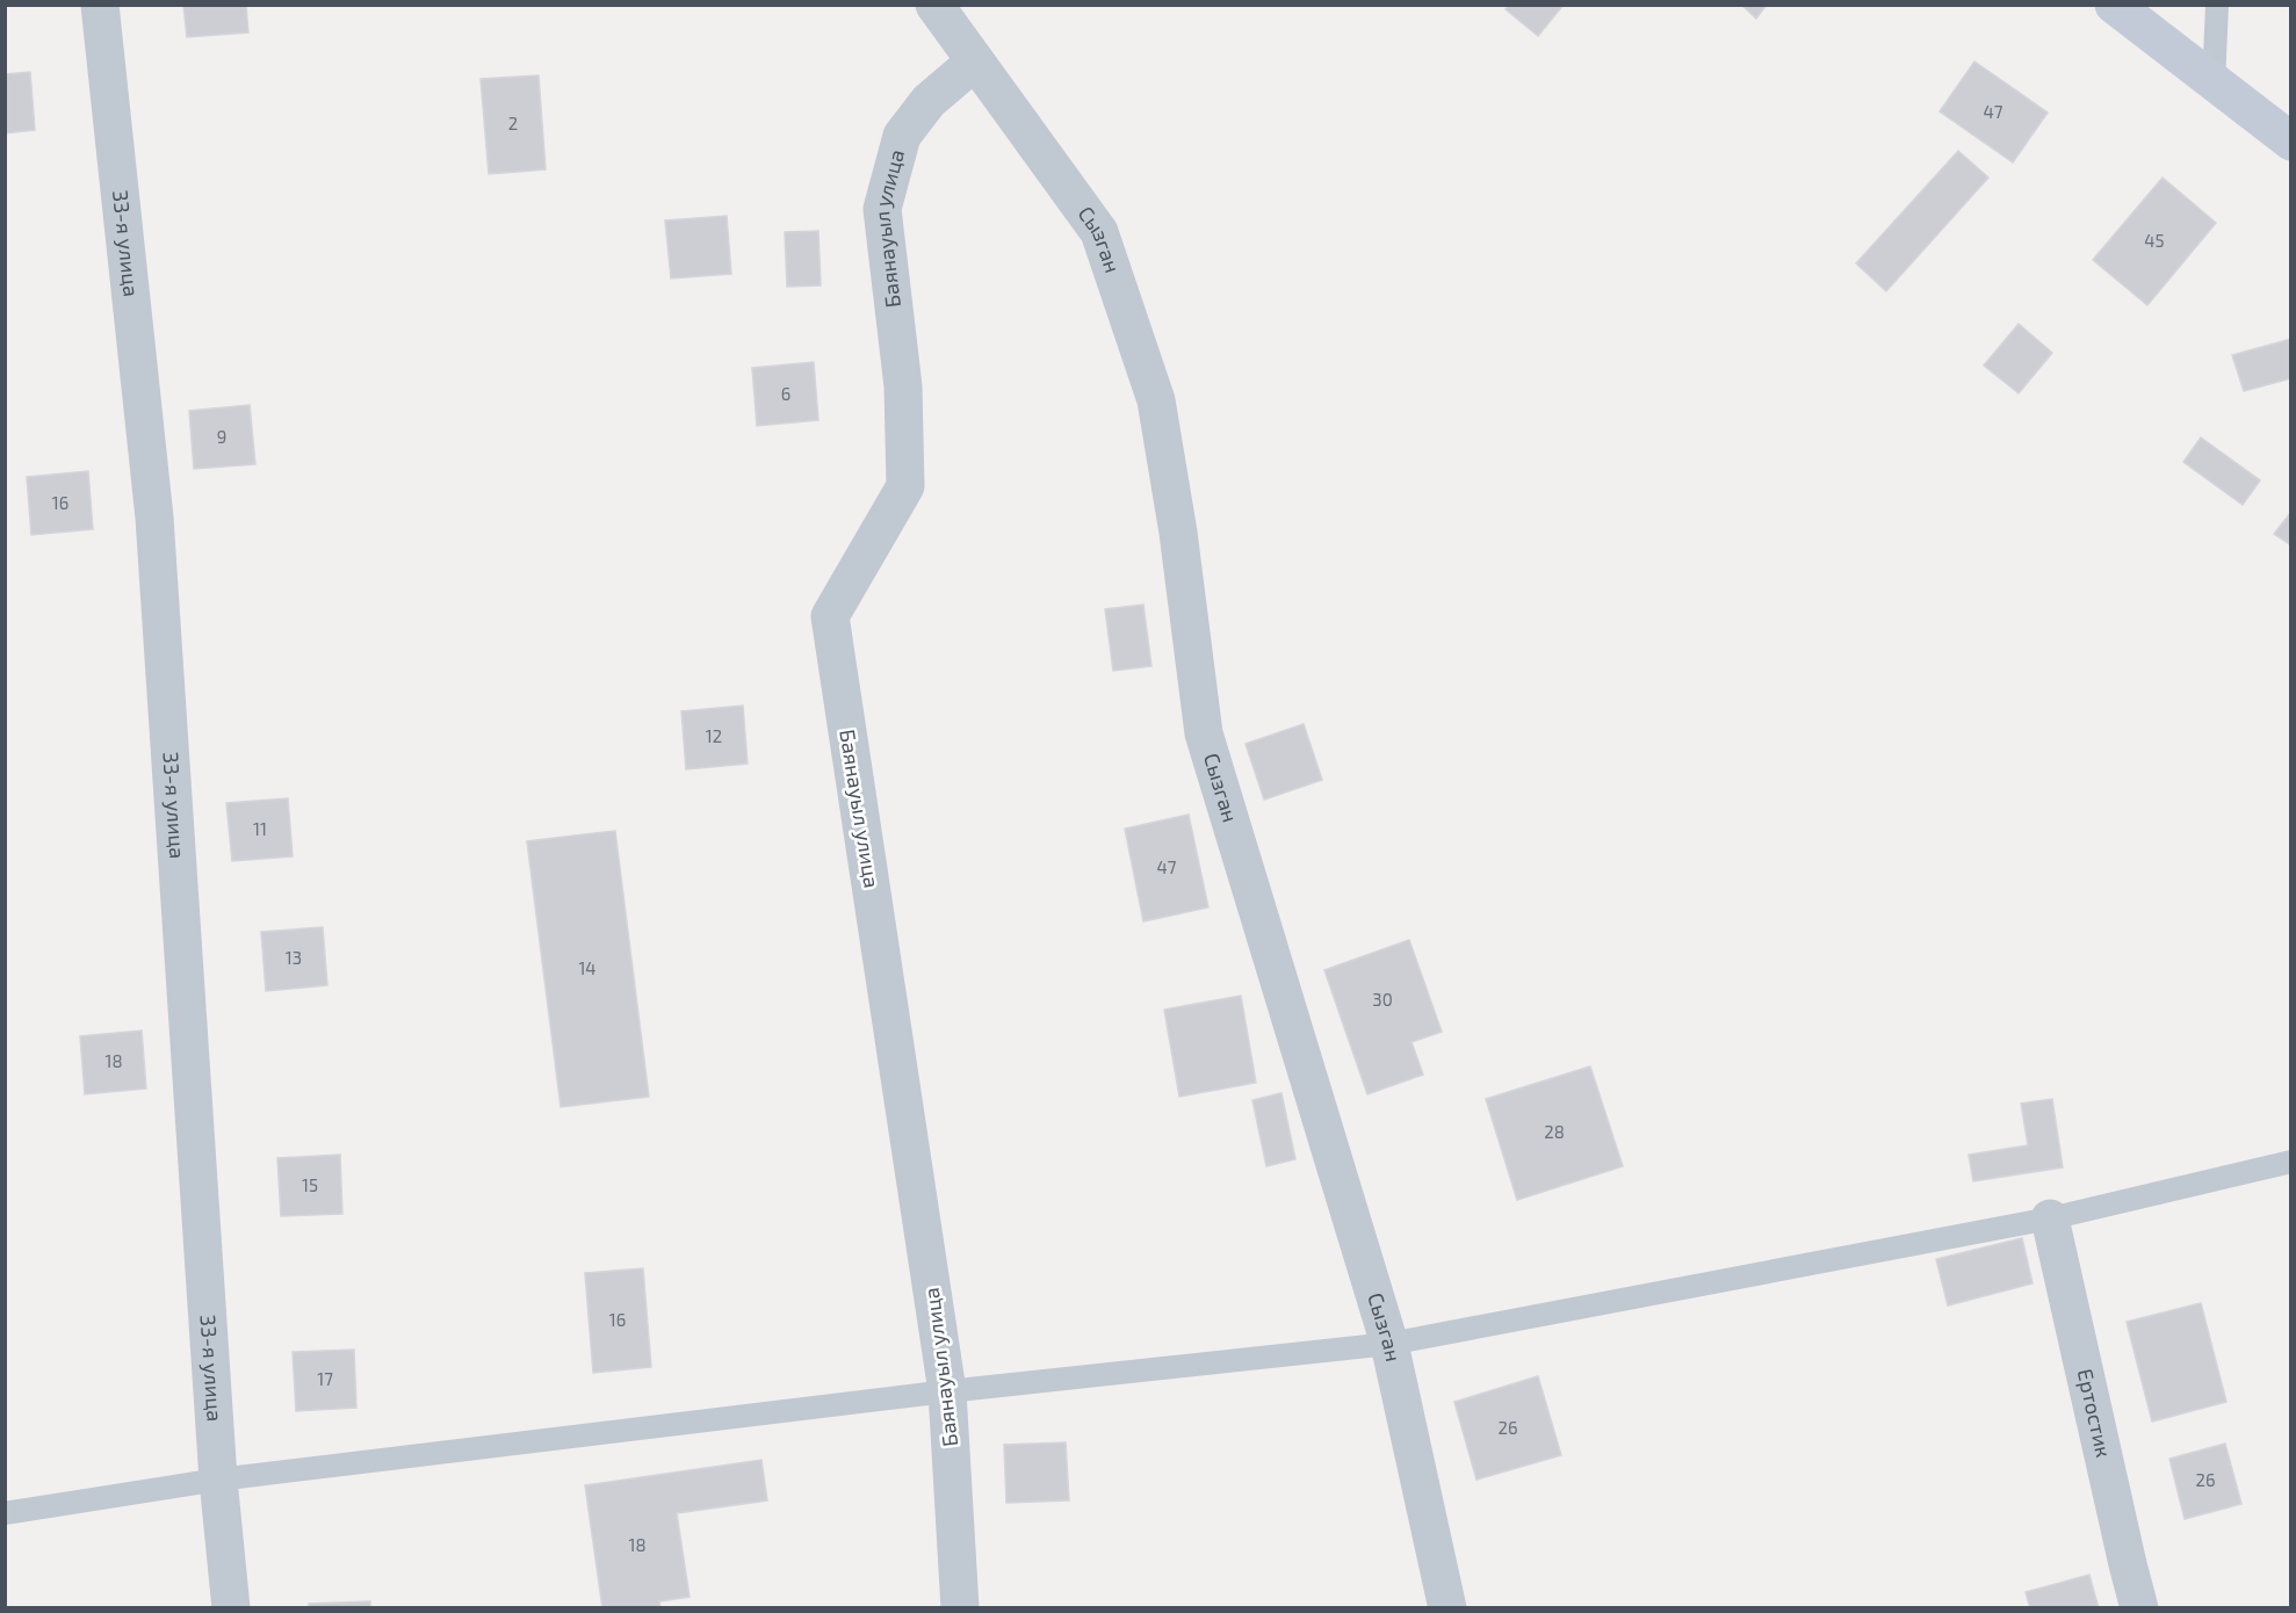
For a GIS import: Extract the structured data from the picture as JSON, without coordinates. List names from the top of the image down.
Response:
{
  "streets": {
    "street": [
      "Баянауыл улица",
      "Сызган",
      "33-я улица",
      "Ертостик"
    ]
  },
  "crossings": [
    ["Баянауыл улица", "Сызган"]
  ],
  "house_numbers": [
    "47",
    "2",
    "45",
    "6",
    "9",
    "16",
    "12",
    "11",
    "47",
    "13",
    "14",
    "30",
    "18",
    "28",
    "15",
    "16",
    "17",
    "26",
    "26",
    "18"
  ]
}
